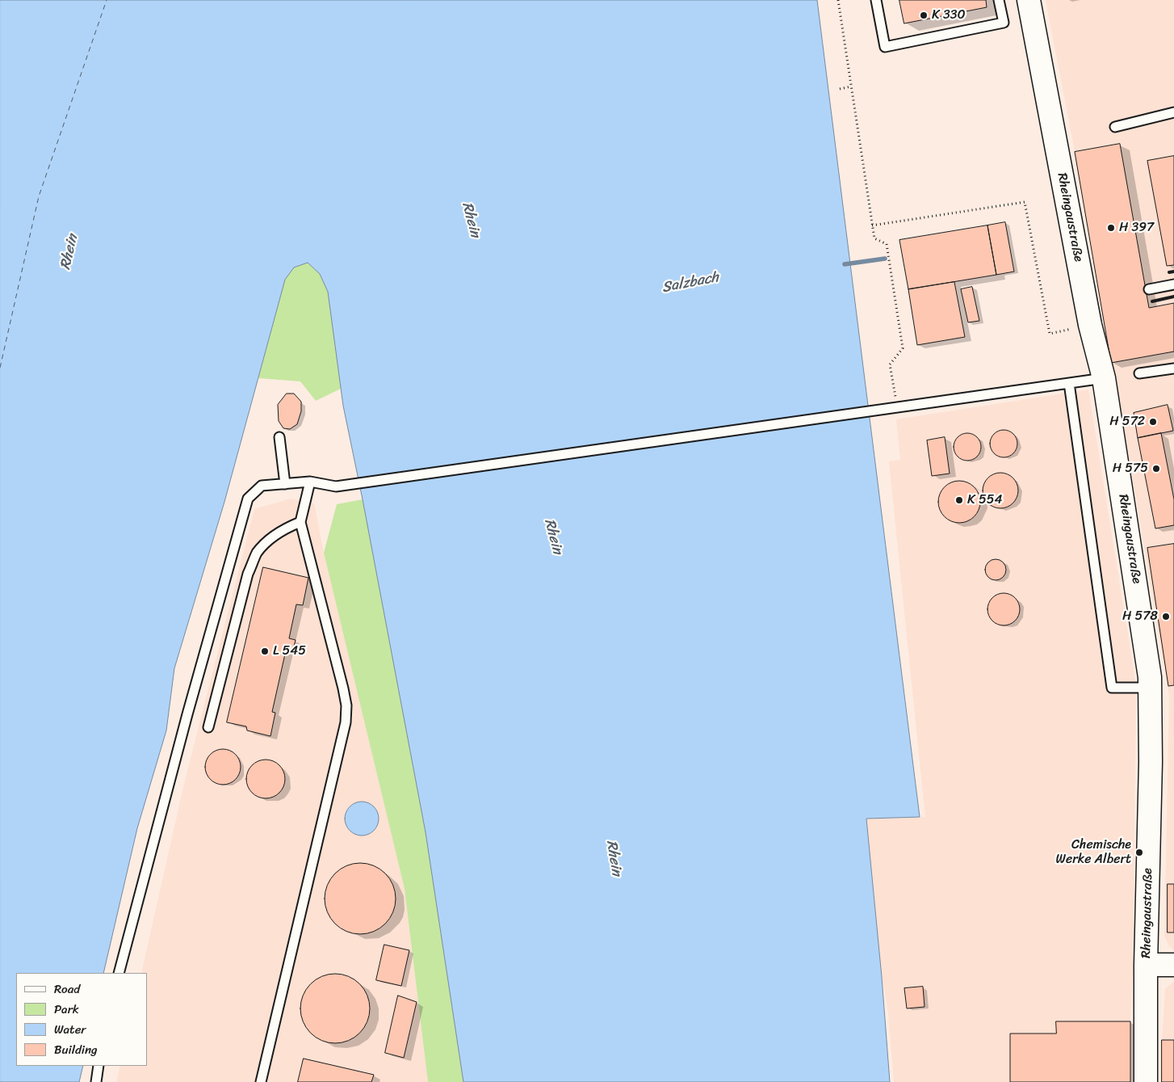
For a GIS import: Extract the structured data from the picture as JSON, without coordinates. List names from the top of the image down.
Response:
{
  "streets": {
    "street": ["Rheingaustraße"]
  },
  "water": ["Rhein", "Salzbach"],
  "places": [
    "K 330",
    "H 397",
    "H 572",
    "H 575",
    "K 554",
    "H 578",
    "L 545",
    "Chemische Werke Albert"
  ],
  "legend": [
    "Road",
    "Park",
    "Water",
    "Building"
  ]
}
